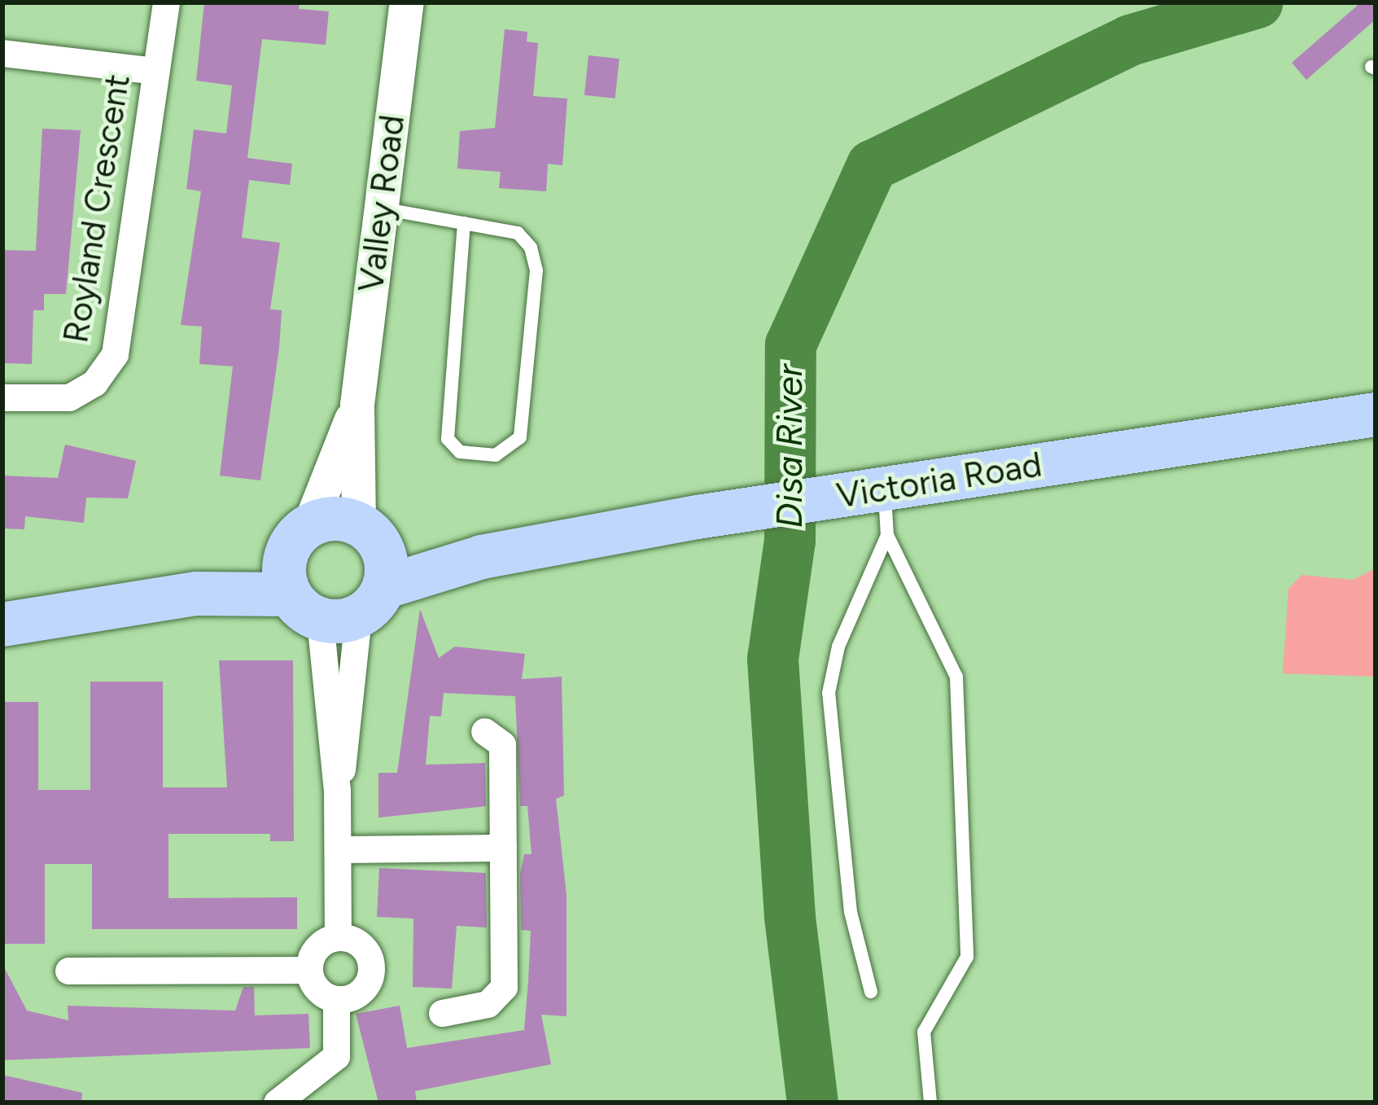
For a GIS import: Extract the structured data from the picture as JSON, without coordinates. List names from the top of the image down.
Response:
{
  "streets": {
    "main road": ["Victoria Road"],
    "street": ["Valley Road", "Royland Crescent"]
  },
  "crossings": [
    ["Valley Road", "Victoria Road"]
  ],
  "water": ["Disa River"]
}
